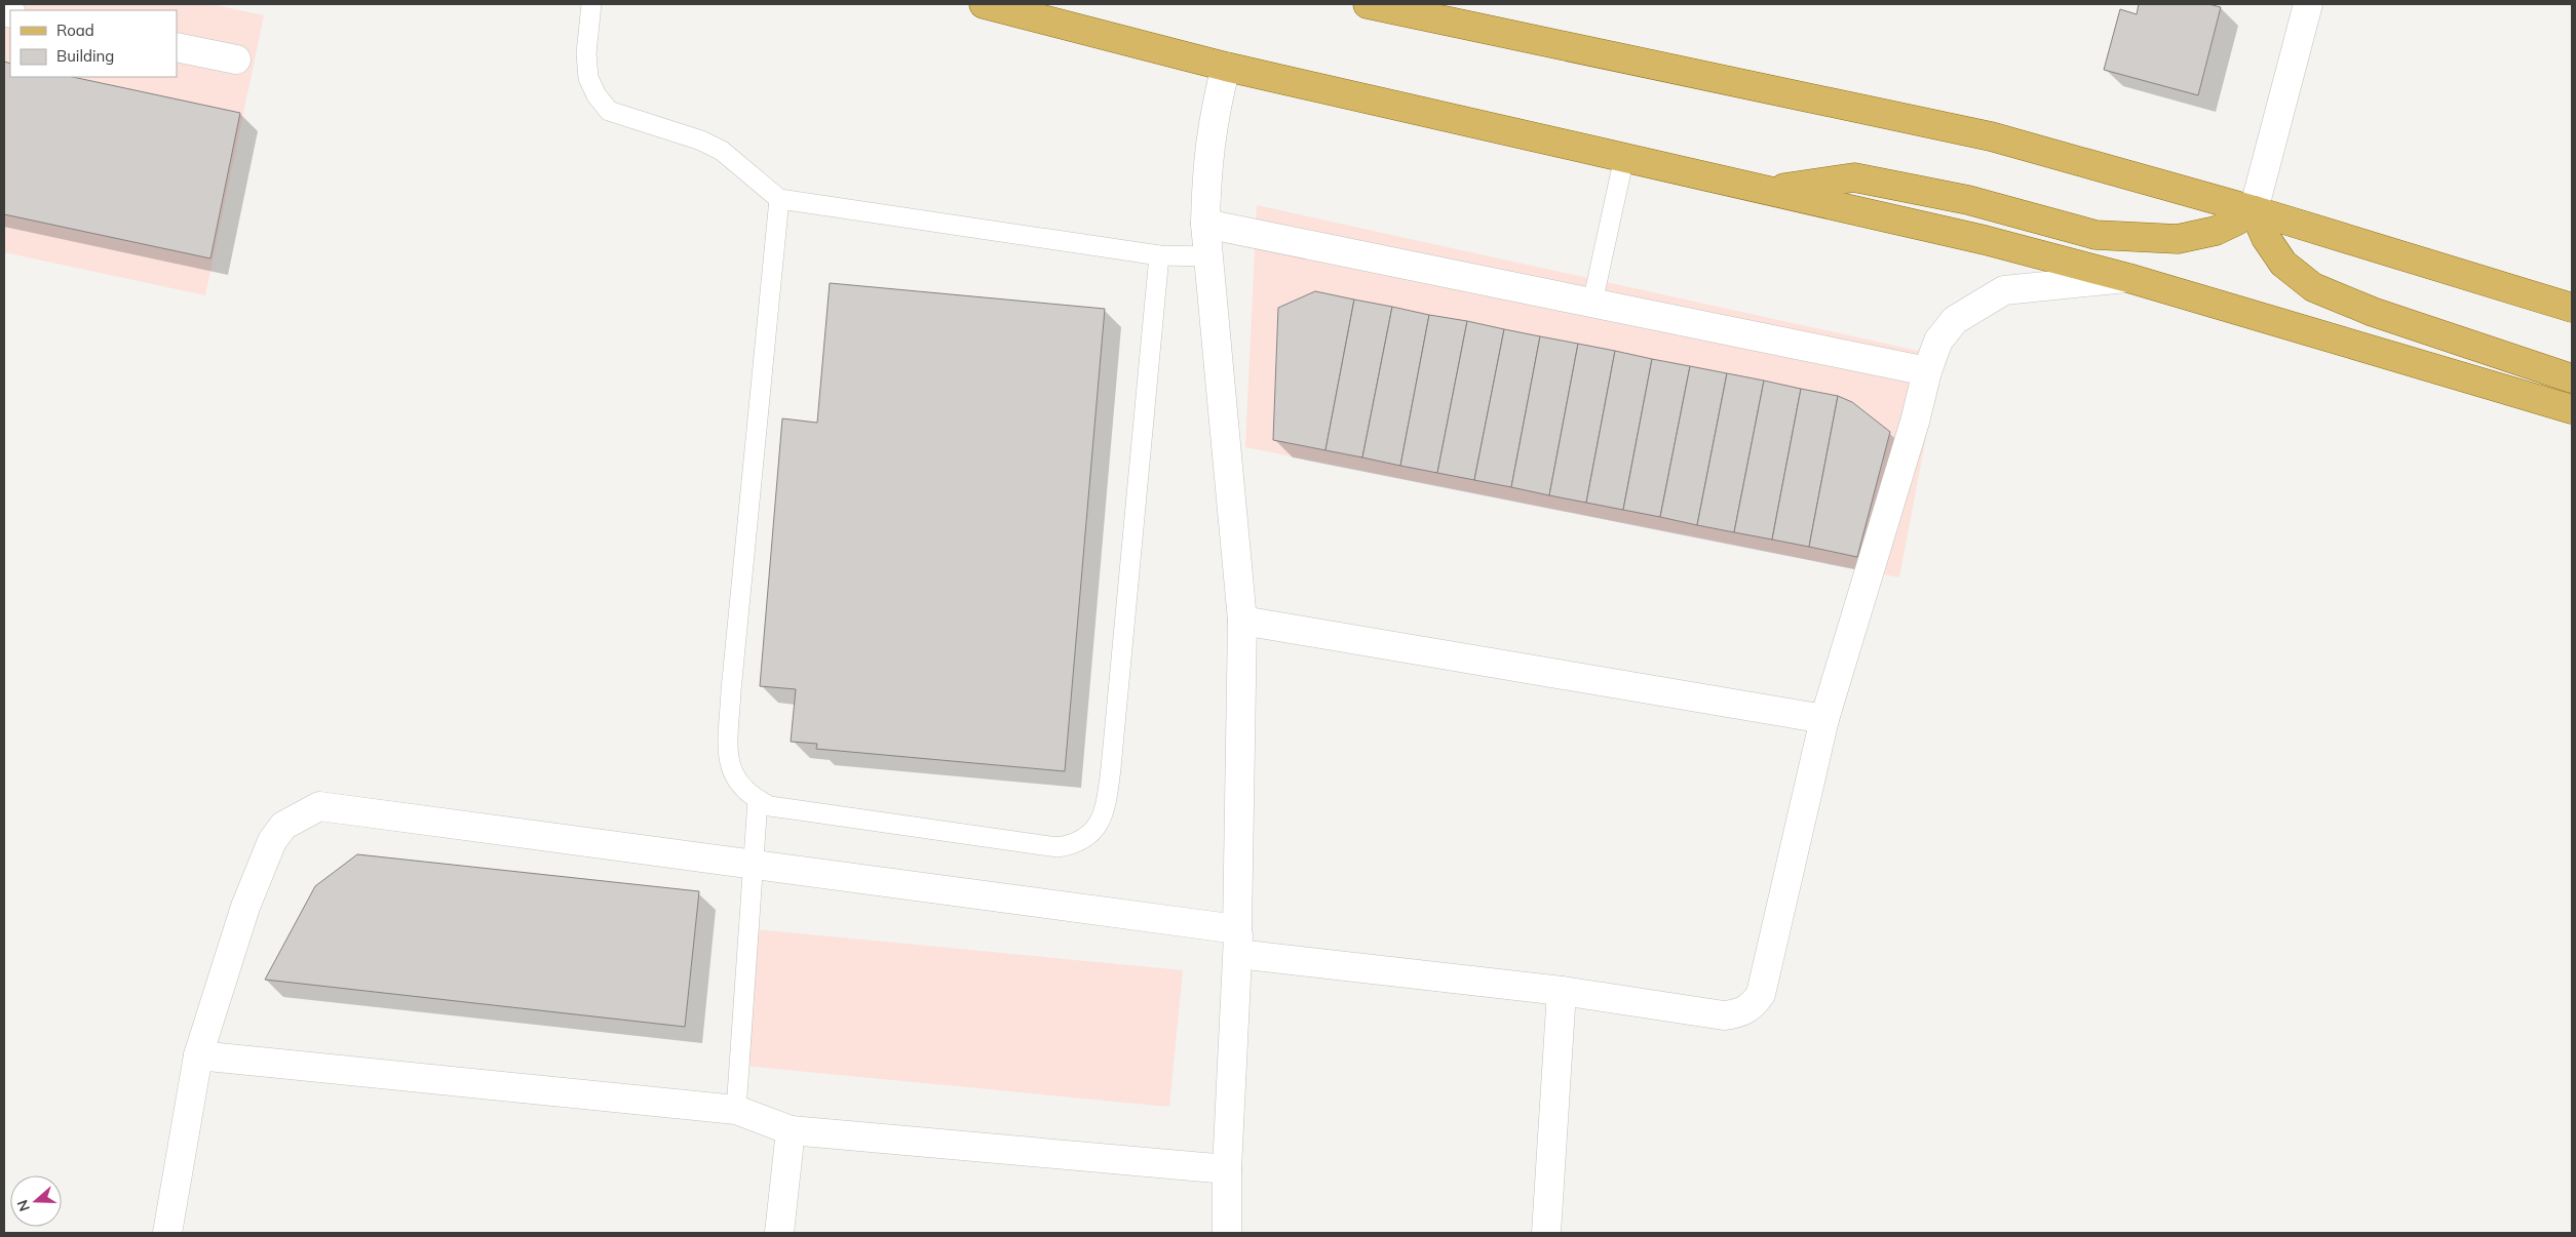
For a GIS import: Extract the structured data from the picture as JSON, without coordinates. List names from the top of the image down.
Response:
{
  "legend": ["Road", "Building"],
  "north": "left"
}
